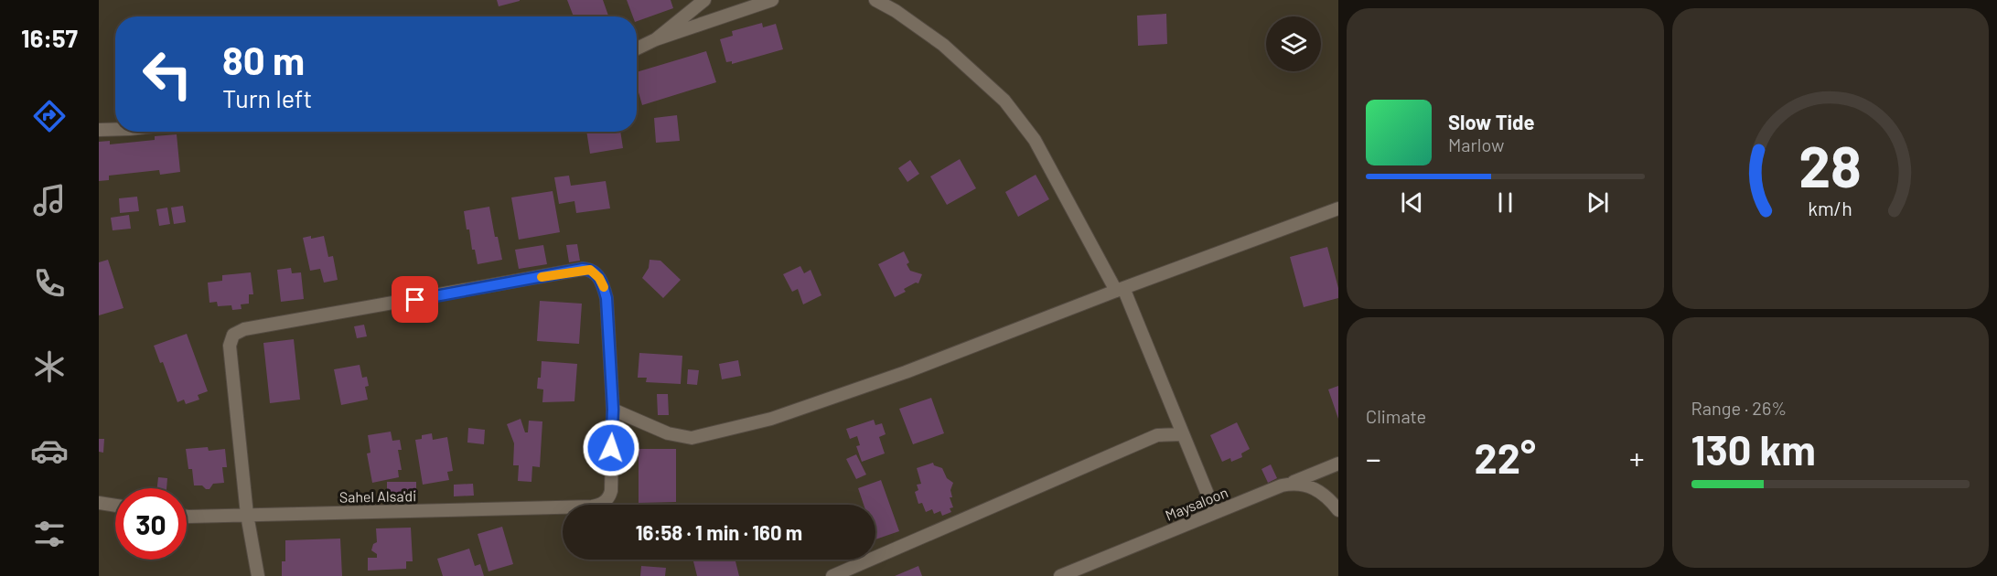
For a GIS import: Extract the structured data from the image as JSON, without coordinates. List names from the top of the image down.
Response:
{
  "streets": {
    "street": ["Sahel Alsa'di", "Maysaloon"]
  },
  "page": {
    "tabs": "16:57",
    "turn": ["80 m", "Turn left"],
    "song": ["Slow Tide", "Marlow"],
    "tile": [
      "Climate",
      ["Range · 26%", "130 km"]
    ],
    "heat": ["−", "22°", "+"],
    "limit": "30",
    "trip": "16:58 · 1 min · 160 m",
    "gauge": ["28", "km/h"]
  }
}
